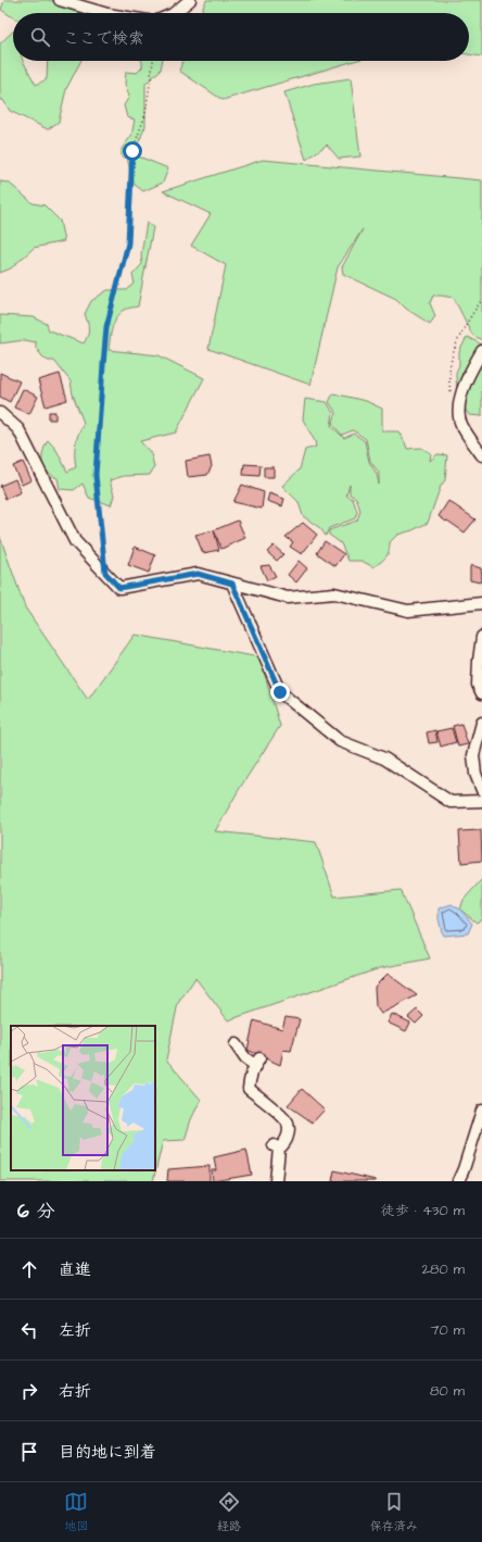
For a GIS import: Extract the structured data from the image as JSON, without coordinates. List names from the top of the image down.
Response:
{
  "page": {
    "search": "ここで検索",
    "heading": ["6 分", "徒歩 · 430 m"],
    "list": [
      ["直進", "280 m"],
      ["左折", "70 m"],
      ["右折", "80 m"],
      "目的地に到着"
    ],
    "nav": ["地図", "経路", "保存済み"]
  }
}
